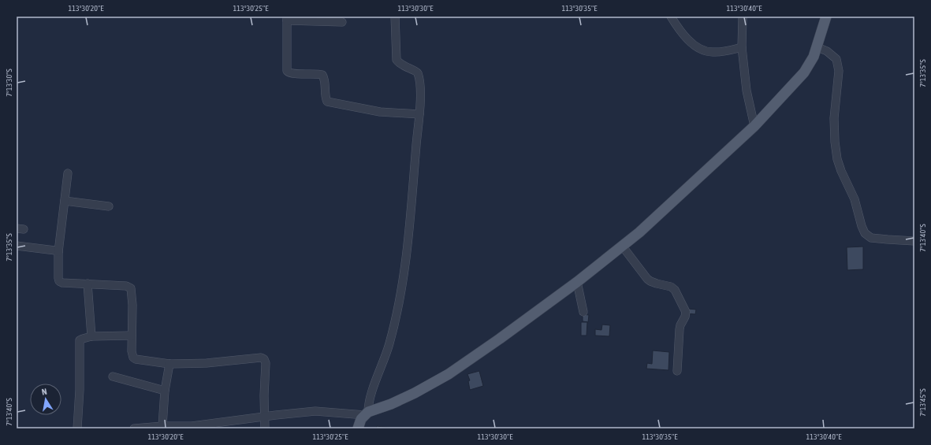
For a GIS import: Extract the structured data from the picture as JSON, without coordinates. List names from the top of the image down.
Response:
{
  "north": "top",
  "coordinates": [
    "113°30'20\"E",
    "113°30'25\"E",
    "113°30'30\"E",
    "113°30'35\"E",
    "113°30'40\"E",
    "7°13'35\"S",
    "7°13'30\"S",
    "7°13'40\"S",
    "7°13'45\"S"
  ]
}
